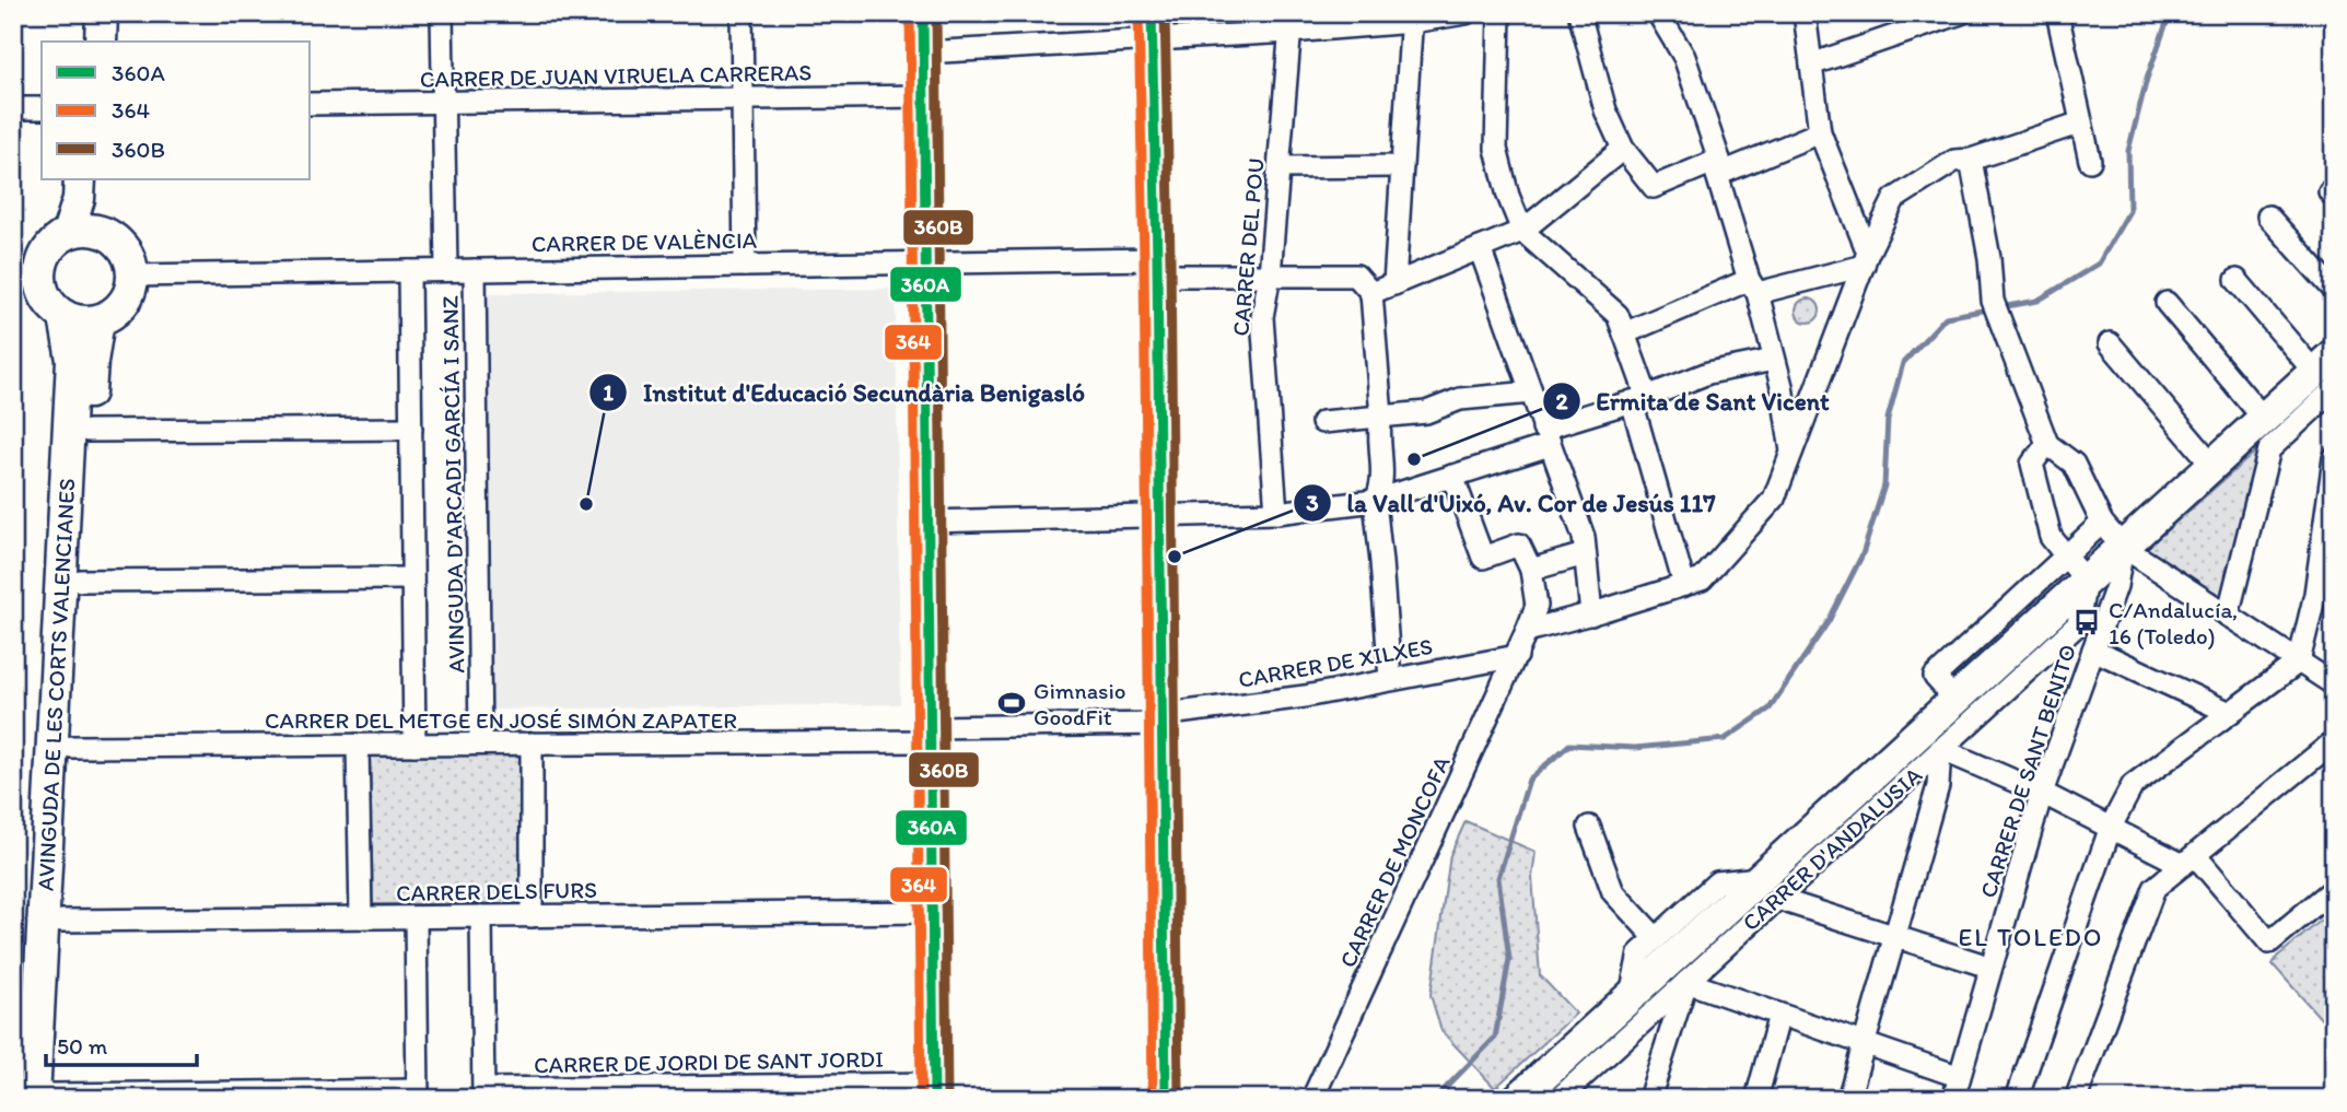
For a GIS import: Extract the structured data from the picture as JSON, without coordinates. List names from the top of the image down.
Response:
{
  "streets": {
    "street": [
      "CARRER DE JUAN VIRUELA CARRERAS",
      "CARRER DE VALÈNCIA",
      "CARRER DEL POU",
      "AVINGUDA D'ARCADI GARCÍA I SANZ",
      "CARRER DE XILXES",
      "AVINGUDA DE LES CORTS VALENCIANES",
      "CARRER DEL METGE EN JOSÉ SIMÓN ZAPATER",
      "CARRER DE SANT BENITO",
      "CARRER D'ANDALUSIA",
      "CARRER DE MONCOFA",
      "CARRER DELS FURS",
      "CARRER DE JORDI DE SANT JORDI"
    ]
  },
  "crossings": [
    ["CARRER DE VALÈNCIA", "CARRER DEL POU"],
    ["CARRER DE VALÈNCIA", "AVINGUDA D'ARCADI GARCÍA I SANZ"],
    ["CARRER DE VALÈNCIA", "AVINGUDA DE LES CORTS VALENCIANES"],
    ["AVINGUDA D'ARCADI GARCÍA I SANZ", "CARRER DEL METGE EN JOSÉ SIMÓN ZAPATER"],
    ["CARRER DE XILXES", "CARRER DEL METGE EN JOSÉ SIMÓN ZAPATER"],
    ["CARRER DE XILXES", "CARRER DE MONCOFA"],
    ["AVINGUDA DE LES CORTS VALENCIANES", "CARRER DEL METGE EN JOSÉ SIMÓN ZAPATER"],
    ["AVINGUDA DE LES CORTS VALENCIANES", "CARRER DELS FURS"],
    ["CARRER DE SANT BENITO", "CARRER D'ANDALUSIA"]
  ],
  "districts": ["EL TOLEDO"],
  "places": {
    "other": ["Ermita de Sant Vicent", "Institut d'Educació Secundària Benigasló", "la Vall d'Uixó, Av. Cor de Jesús 117"],
    "bus stop": ["C/Andalucía, 16 (Toledo)"],
    "sports": ["Gimnasio GoodFit"]
  },
  "lines": ["transit line 360A", "transit line 364", "transit line 360B"],
  "legend": ["360A", "364", "360B"],
  "scale_bar": "50 m"
}
